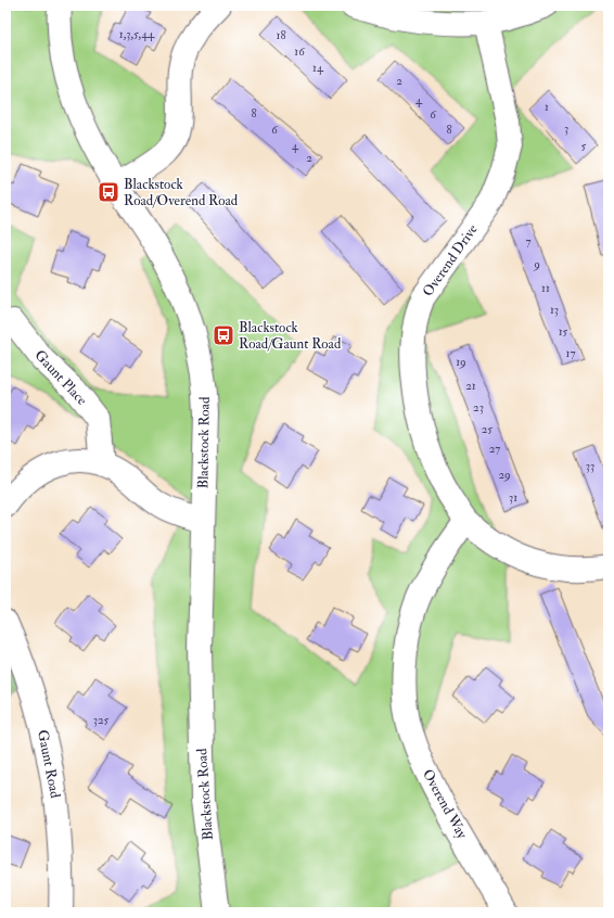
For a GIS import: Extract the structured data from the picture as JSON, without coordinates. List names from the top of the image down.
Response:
{
  "streets": {
    "street": [
      "Overend Drive",
      "Gaunt Place",
      "Blackstock Road",
      "Gaunt Road",
      "Overend Way"
    ]
  },
  "crossings": [
    ["Overend Drive", "Overend Way"]
  ],
  "places": {
    "bus stop": ["Blackstock Road/Overend Road", "Blackstock Road/Gaunt Road"]
  },
  "house_numbers": [
    "1,3,5,44",
    "18",
    "16",
    "14",
    "2",
    "4",
    "1",
    "8",
    "6",
    "3",
    "6",
    "8",
    "4",
    "5",
    "2",
    "7",
    "9",
    "11",
    "13",
    "15",
    "17",
    "19",
    "21",
    "23",
    "25",
    "27",
    "33",
    "29",
    "31",
    "325"
  ]
}
